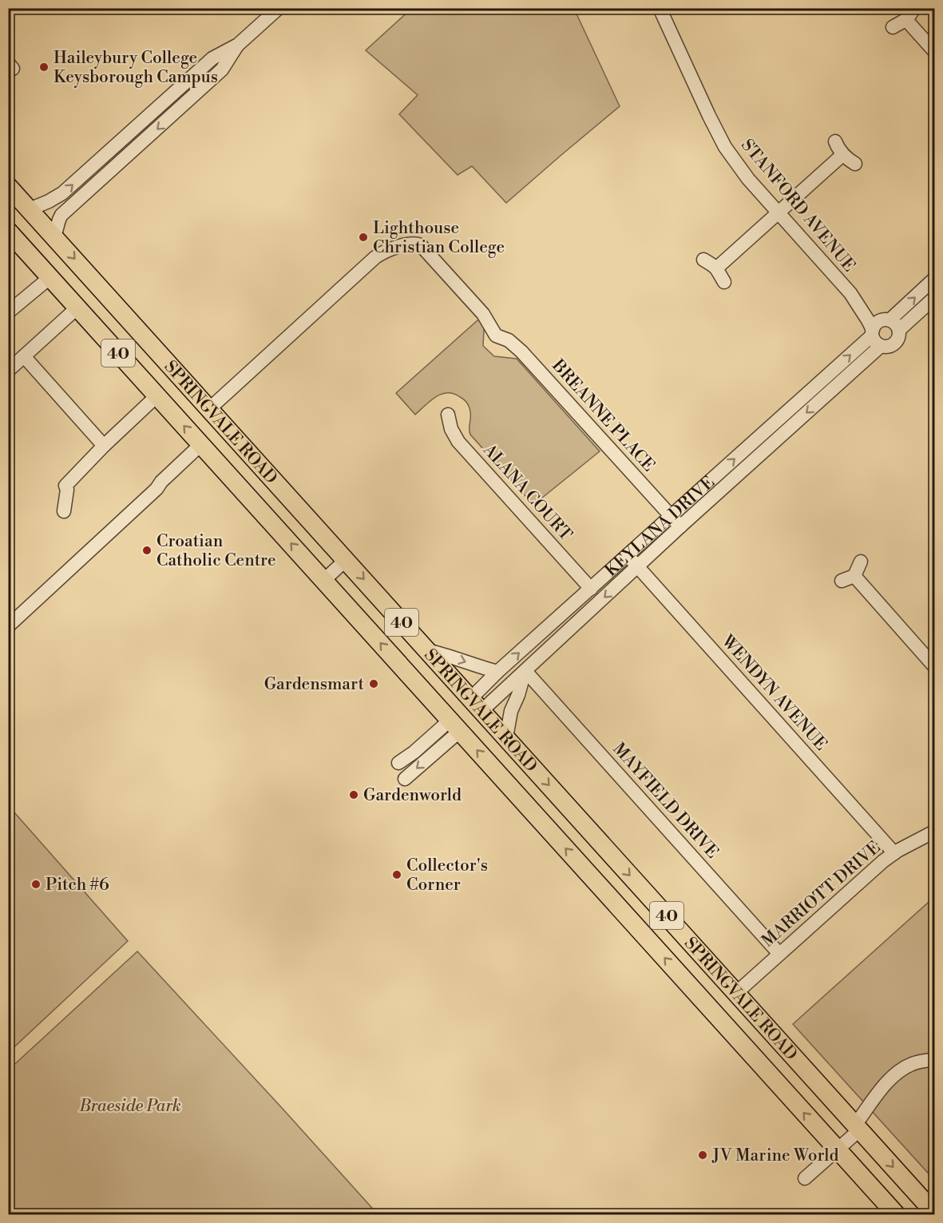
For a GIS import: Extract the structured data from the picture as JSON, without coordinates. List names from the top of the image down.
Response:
{
  "streets": {
    "highway": ["40", "SPRINGVALE ROAD", "KEYLANA DRIVE"],
    "street": [
      "STANFORD AVENUE",
      "BREANNE PLACE",
      "ALANA COURT",
      "WENDYN AVENUE",
      "MAYFIELD DRIVE",
      "MARRIOTT DRIVE"
    ]
  },
  "crossings": [
    ["STANFORD AVENUE", "KEYLANA DRIVE"],
    ["BREANNE PLACE", "SPRINGVALE ROAD"],
    ["BREANNE PLACE", "KEYLANA DRIVE"],
    ["SPRINGVALE ROAD", "KEYLANA DRIVE"],
    ["SPRINGVALE ROAD", "MARRIOTT DRIVE"],
    ["ALANA COURT", "KEYLANA DRIVE"],
    ["KEYLANA DRIVE", "WENDYN AVENUE"],
    ["KEYLANA DRIVE", "MAYFIELD DRIVE"],
    ["WENDYN AVENUE", "MARRIOTT DRIVE"],
    ["MAYFIELD DRIVE", "MARRIOTT DRIVE"]
  ],
  "parks": ["Braeside Park"],
  "places": [
    "Haileybury College Keysborough Campus",
    "Lighthouse Christian College",
    "Croatian Catholic Centre",
    "Gardensmart",
    "Gardenworld",
    "Collector's Corner",
    "Pitch #6",
    "JV Marine World"
  ]
}
